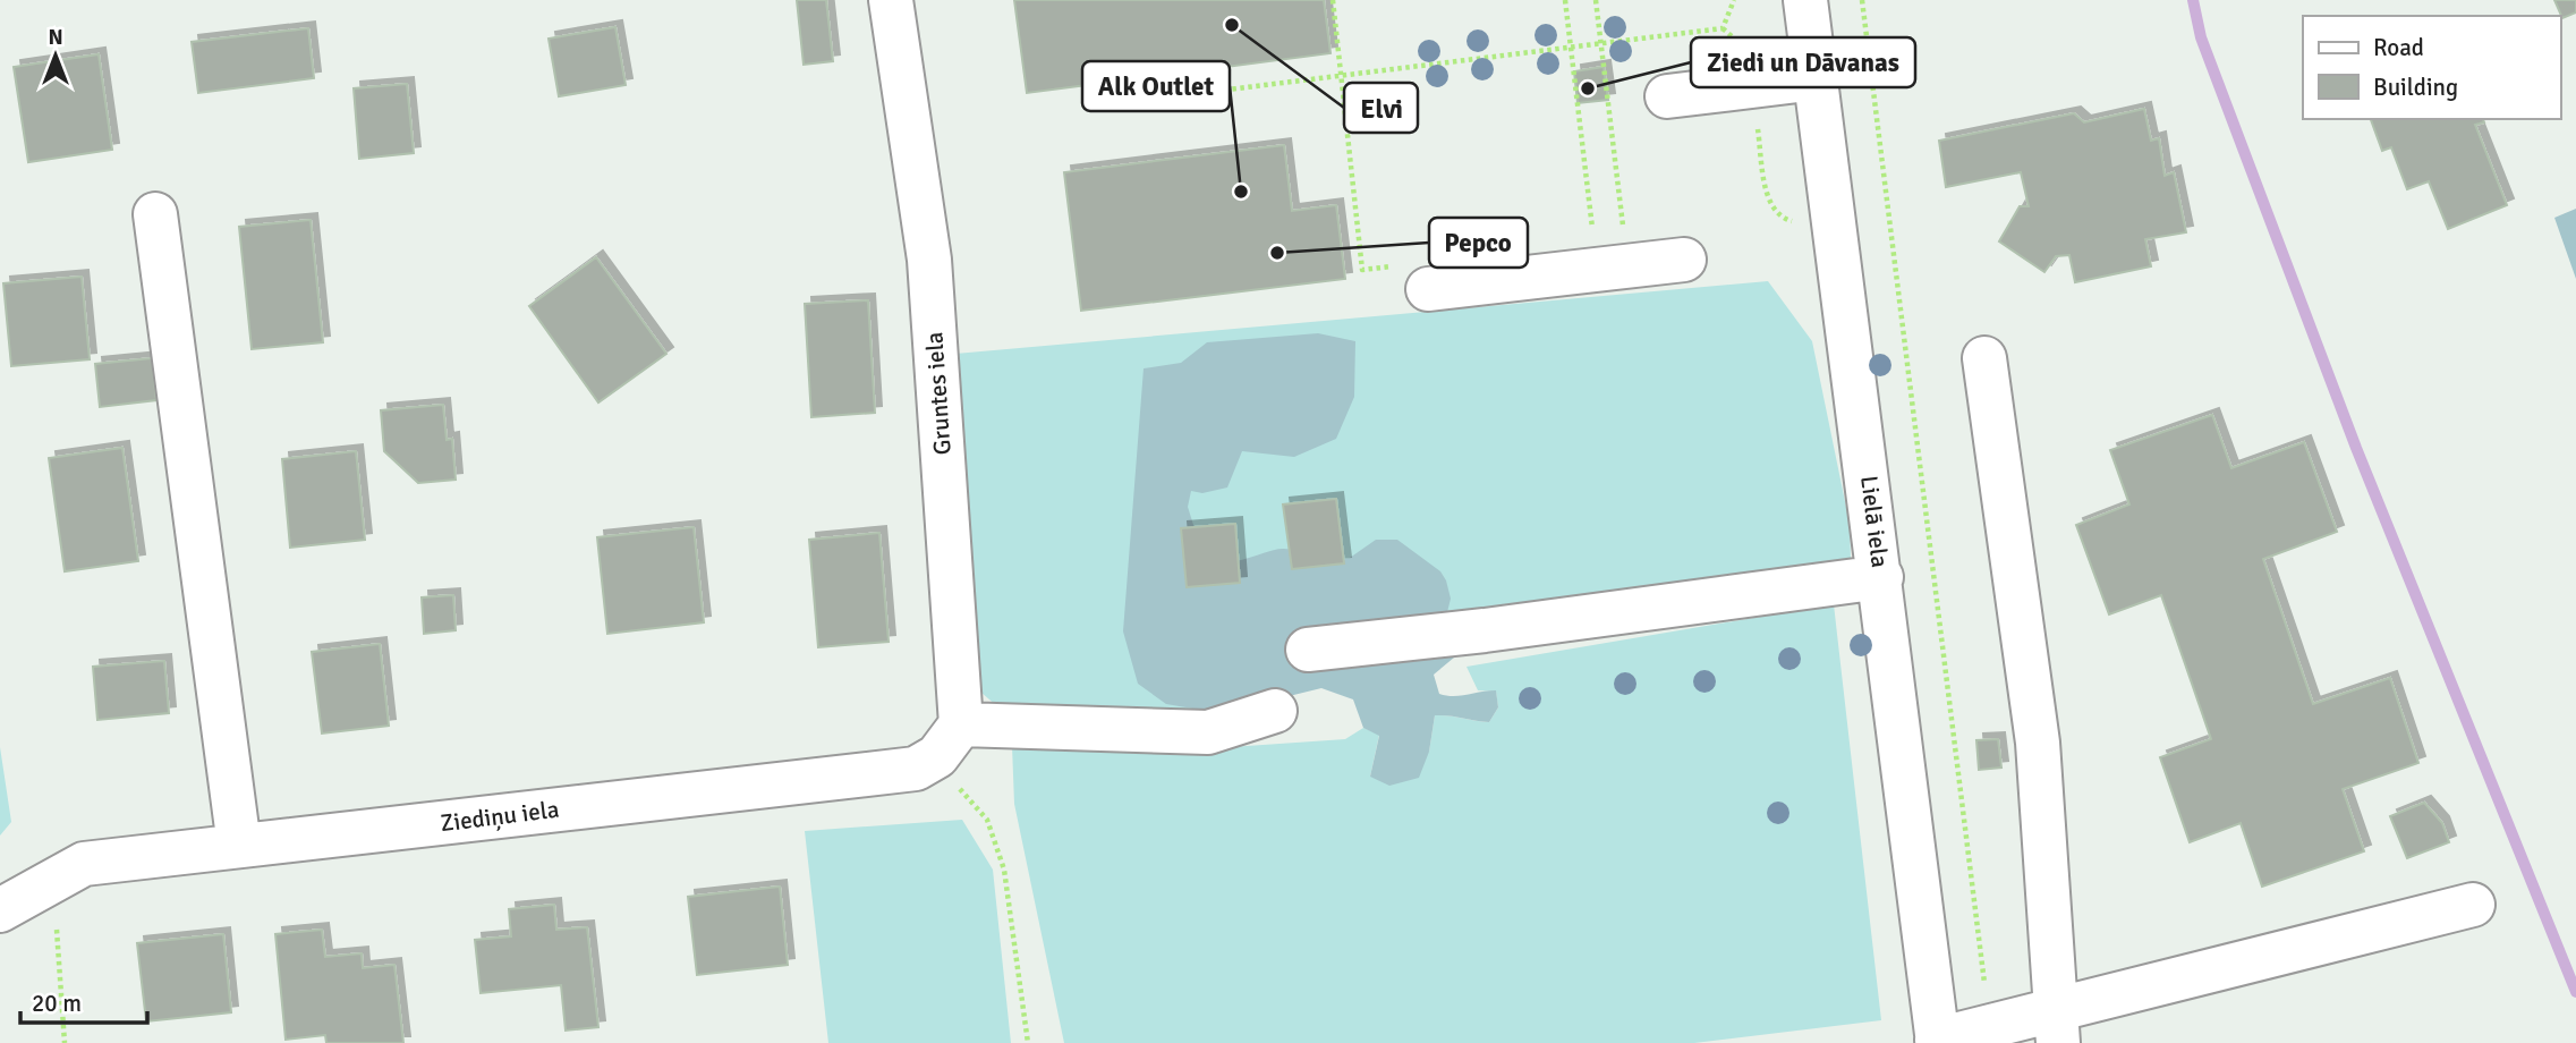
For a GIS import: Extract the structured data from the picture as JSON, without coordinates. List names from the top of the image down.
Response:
{
  "streets": {
    "street": ["Gruntes iela", "Lielā iela", "Ziediņu iela"]
  },
  "crossings": [
    ["Gruntes iela", "Ziediņu iela"]
  ],
  "places": [
    "Elvi",
    "Ziedi un Dāvanas",
    "Alk Outlet",
    "Pepco"
  ],
  "legend": ["Road", "Building"],
  "scale_bar": "20 m",
  "north": "top"
}
